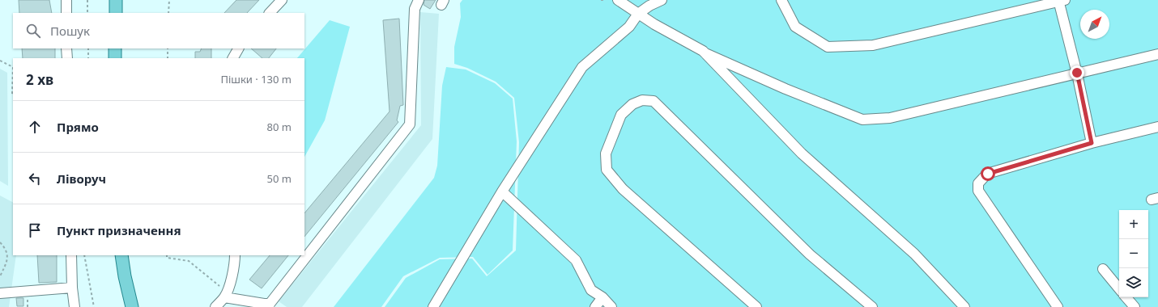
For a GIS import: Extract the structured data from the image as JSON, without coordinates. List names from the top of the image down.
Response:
{
  "north": "top right",
  "page": {
    "search": "Пошук",
    "heading": ["2 хв", "Пішки · 130 m"],
    "list": [
      ["Прямо", "80 m"],
      ["Ліворуч", "50 m"],
      "Пункт призначення"
    ],
    "map_buttons": ["+", "−"]
  }
}
